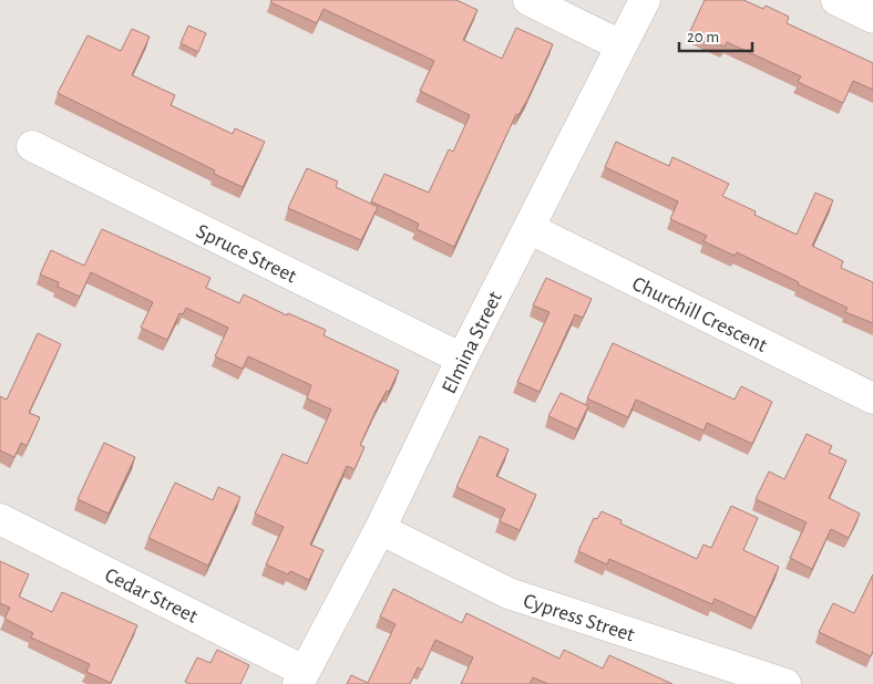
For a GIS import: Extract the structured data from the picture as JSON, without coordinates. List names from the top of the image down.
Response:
{
  "streets": {
    "street": [
      "Spruce Street",
      "Churchill Crescent",
      "Elmina Street",
      "Cedar Street",
      "Cypress Street"
    ]
  },
  "crossings": [
    ["Spruce Street", "Elmina Street"],
    ["Churchill Crescent", "Elmina Street"],
    ["Elmina Street", "Cedar Street"],
    ["Elmina Street", "Cypress Street"]
  ],
  "scale_bar": "20 m"
}
